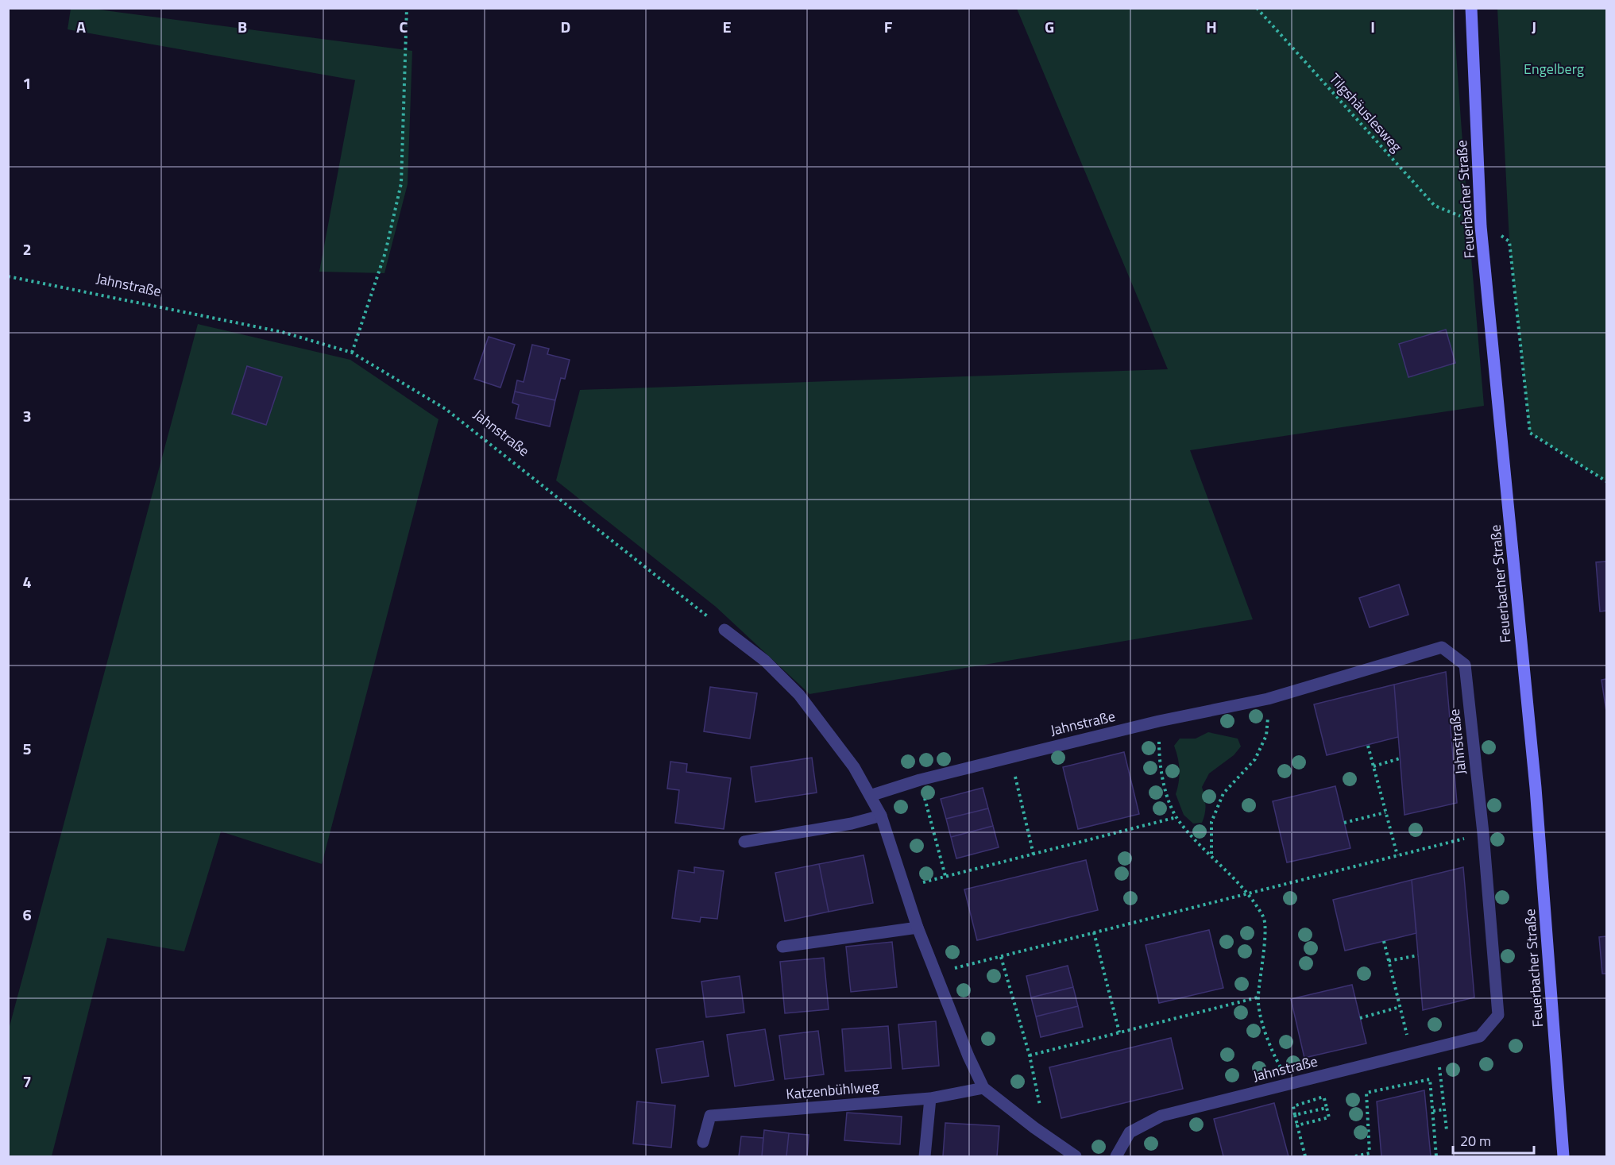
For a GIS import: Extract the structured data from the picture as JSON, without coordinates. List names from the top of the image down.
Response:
{
  "streets": {
    "main road": ["Feuerbacher Straße"],
    "street": ["Jahnstraße", "Katzenbühlweg"],
    "path": ["Tilgshäuslesweg"]
  },
  "parks": ["Engelberg"],
  "scale_bar": "20 m",
  "grid": {
    "columns": [
      "A",
      "B",
      "C",
      "D",
      "E",
      "F",
      "G",
      "H",
      "I",
      "J"
    ],
    "rows": [
      "1",
      "2",
      "3",
      "4",
      "5",
      "6",
      "7"
    ]
  }
}
